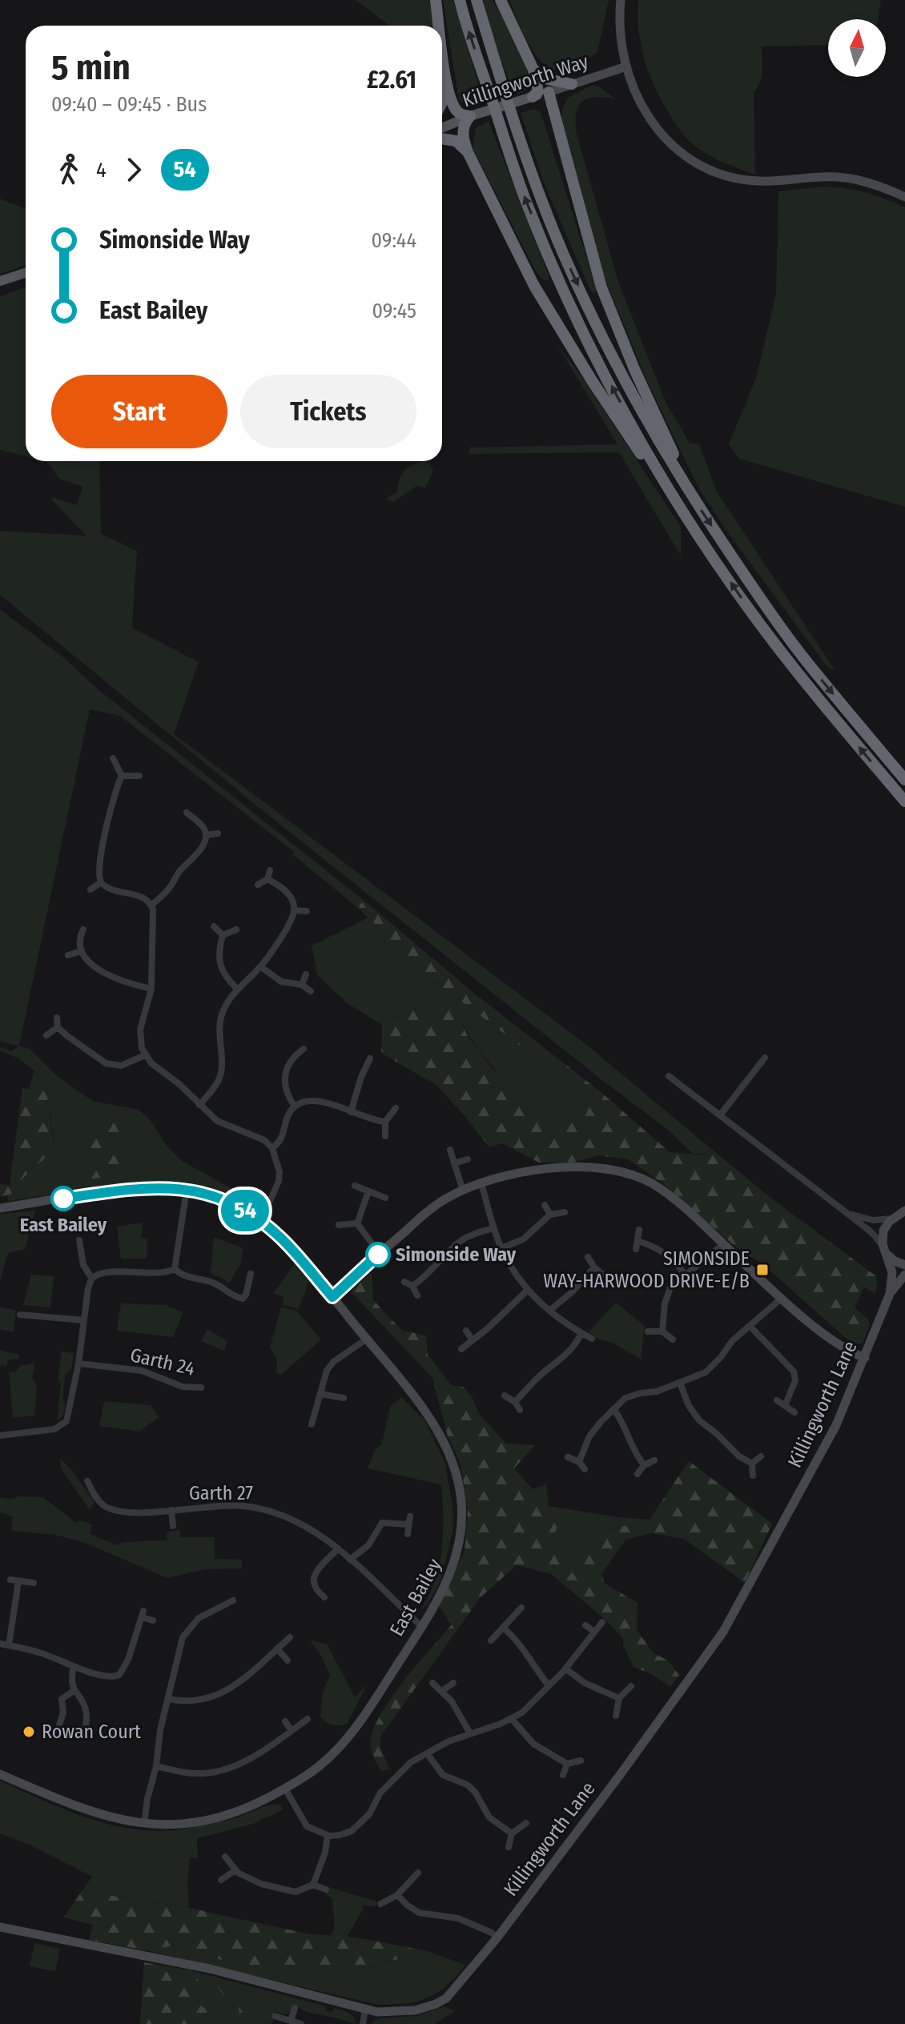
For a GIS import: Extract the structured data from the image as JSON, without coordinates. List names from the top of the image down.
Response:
{
  "streets": {
    "main road": ["Killingworth Way"],
    "street": [
      "Garth 24",
      "Killingworth Lane",
      "Garth 27",
      "East Bailey"
    ]
  },
  "crossings": [
    ["Garth 27", "East Bailey"]
  ],
  "places": {
    "other": ["East Bailey", "Simonside Way", "Rowan Court"],
    "transit": ["SIMONSIDE WAY-HARWOOD DRIVE-E/B"]
  },
  "lines": ["bus line 54"],
  "north": "top",
  "page": {
    "on_map": "54",
    "heading": ["5 min", "09:40 – 09:45 · Bus", "£2.61"],
    "legs": ["4", "54"],
    "list": [
      {
        "name": "Simonside Way",
        "value": "09:44"
      },
      {
        "name": "East Bailey",
        "value": "09:45"
      }
    ],
    "buttons": ["Start", "Tickets"]
  }
}
